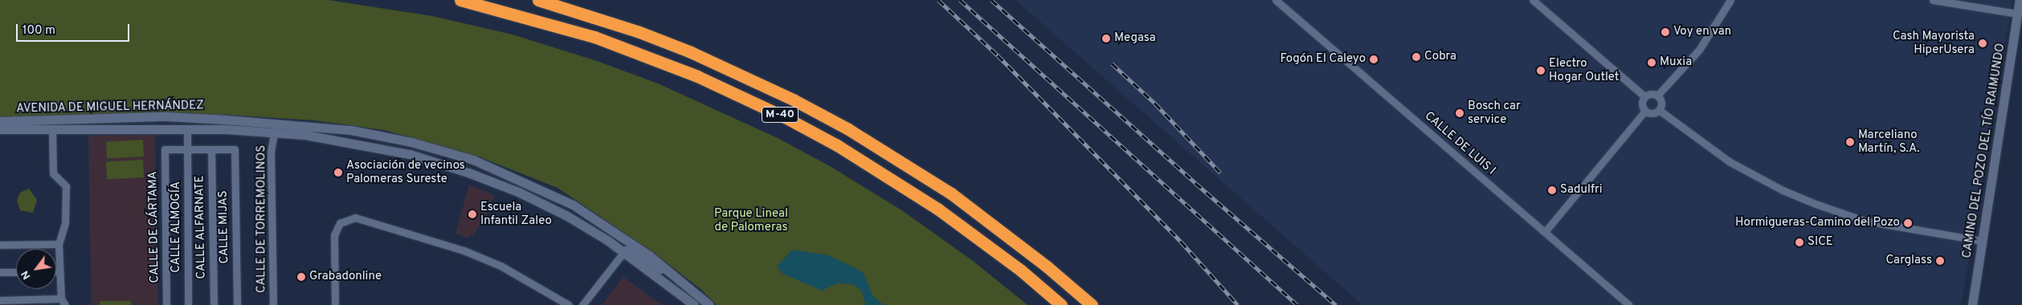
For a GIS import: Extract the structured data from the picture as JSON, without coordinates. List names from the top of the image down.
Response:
{
  "streets": {
    "highway": ["M-40"],
    "street": [
      "AVENIDA DE MIGUEL HERNÁNDEZ",
      "CALLE DE LUIS I",
      "CAMINO DEL POZO DEL TÍO RAIMUNDO",
      "CALLE DE TORREMOLINOS",
      "CALLE DE CÁRTAMA",
      "CALLE ALMOGÍA",
      "CALLE ALFARNATE",
      "CALLE MIJAS"
    ]
  },
  "crossings": [
    ["AVENIDA DE MIGUEL HERNÁNDEZ", "CALLE DE TORREMOLINOS"],
    ["AVENIDA DE MIGUEL HERNÁNDEZ", "CALLE ALMOGÍA"],
    ["CALLE DE CÁRTAMA", "CALLE ALMOGÍA"],
    ["CALLE ALFARNATE", "CALLE MIJAS"]
  ],
  "parks": ["Parque Lineal de Palomeras"],
  "places": [
    "Voy en van",
    "Megasa",
    "Cash Mayorista HiperUsera",
    "Cobra",
    "Fogón El Caleyo",
    "Muxia",
    "Electro Hogar Outlet",
    "Bosch car service",
    "Marceliano Martín, S.A.",
    "Asociación de vecinos Palomeras Sureste",
    "Sadulfri",
    "Escuela Infantil Zaleo",
    "Hormigueras-Camino del Pozo",
    "SICE",
    "Carglass",
    "Grabadonline"
  ],
  "scale_bar": "100 m",
  "north": "bottom left"
}
